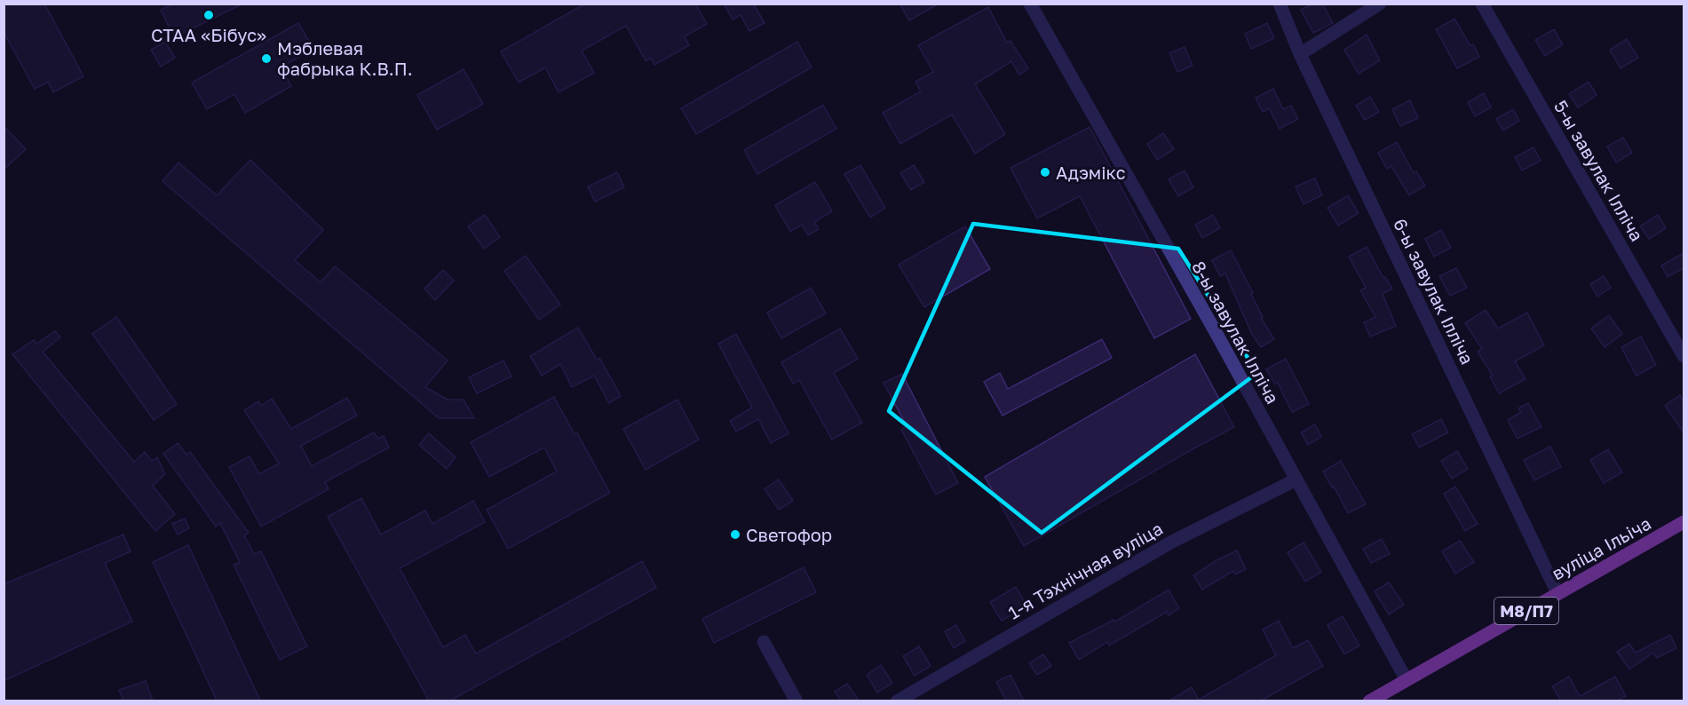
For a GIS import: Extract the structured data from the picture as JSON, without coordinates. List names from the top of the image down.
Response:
{
  "streets": {
    "main road": ["вуліца Ільіча", "М8/П7"],
    "street": [
      "5-ы завулак Ілліча",
      "6-ы завулак Ілліча",
      "8-ы завулак Ілліча",
      "1-я Тэхнічная вуліца"
    ]
  },
  "crossings": [
    ["6-ы завулак Ілліча", "вуліца Ільіча"],
    ["8-ы завулак Ілліча", "вуліца Ільіча"],
    ["8-ы завулак Ілліча", "1-я Тэхнічная вуліца"]
  ],
  "places": [
    "СТАА «Бібус»",
    "Мэблевая фабрыка К.В.П.",
    "Адэмікс",
    "Светофор"
  ]
}
